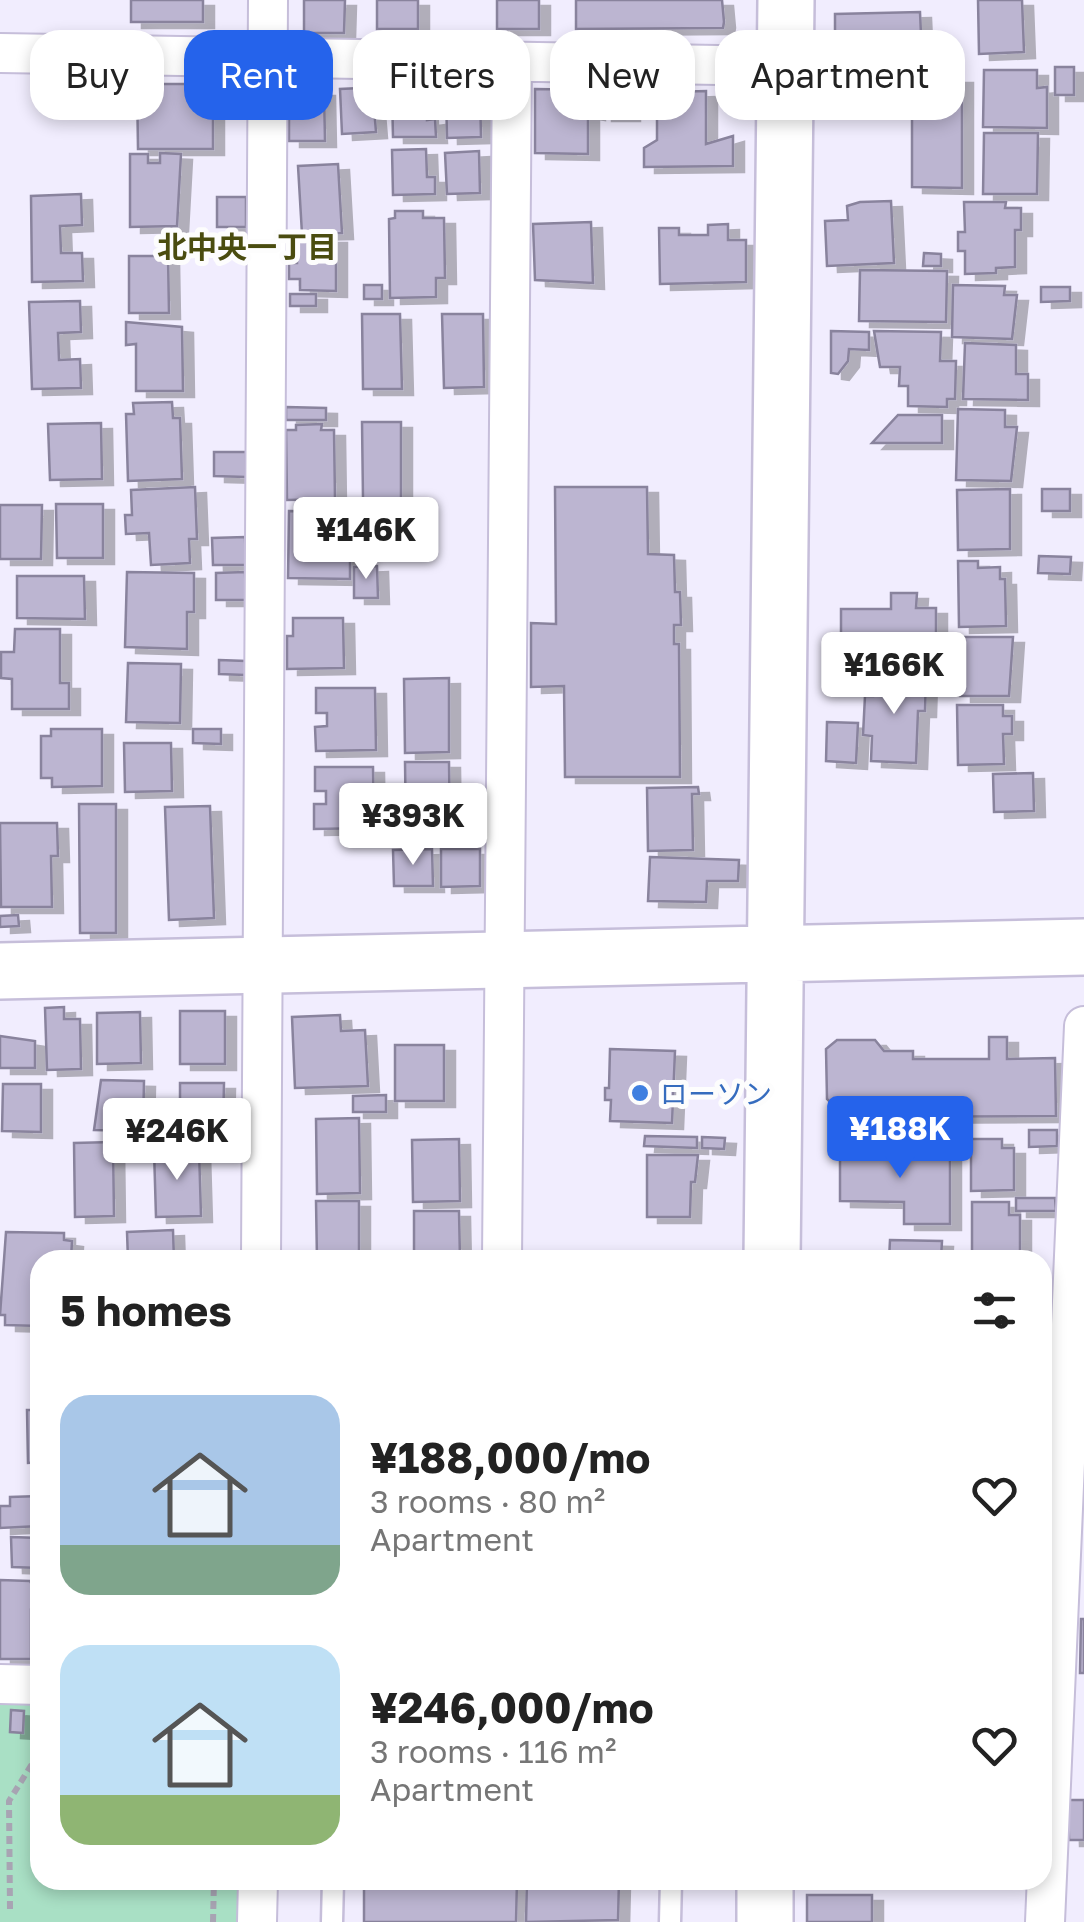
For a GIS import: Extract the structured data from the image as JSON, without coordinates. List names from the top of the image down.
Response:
{
  "districts": ["北中央一丁目"],
  "places": ["ローソン"],
  "page": {
    "chip": [
      "Buy",
      "Rent",
      "Filters",
      "New",
      "Apartment"
    ],
    "price": [
      "¥146K",
      "¥166K",
      "¥393K",
      "¥188K",
      "¥246K"
    ],
    "heading": "5 homes",
    "list": [
      {
        "name": "¥188,000/mo",
        "note": "3 rooms · 80 m² · Apartment"
      },
      {
        "name": "¥246,000/mo",
        "note": "3 rooms · 116 m² · Apartment"
      }
    ]
  }
}
